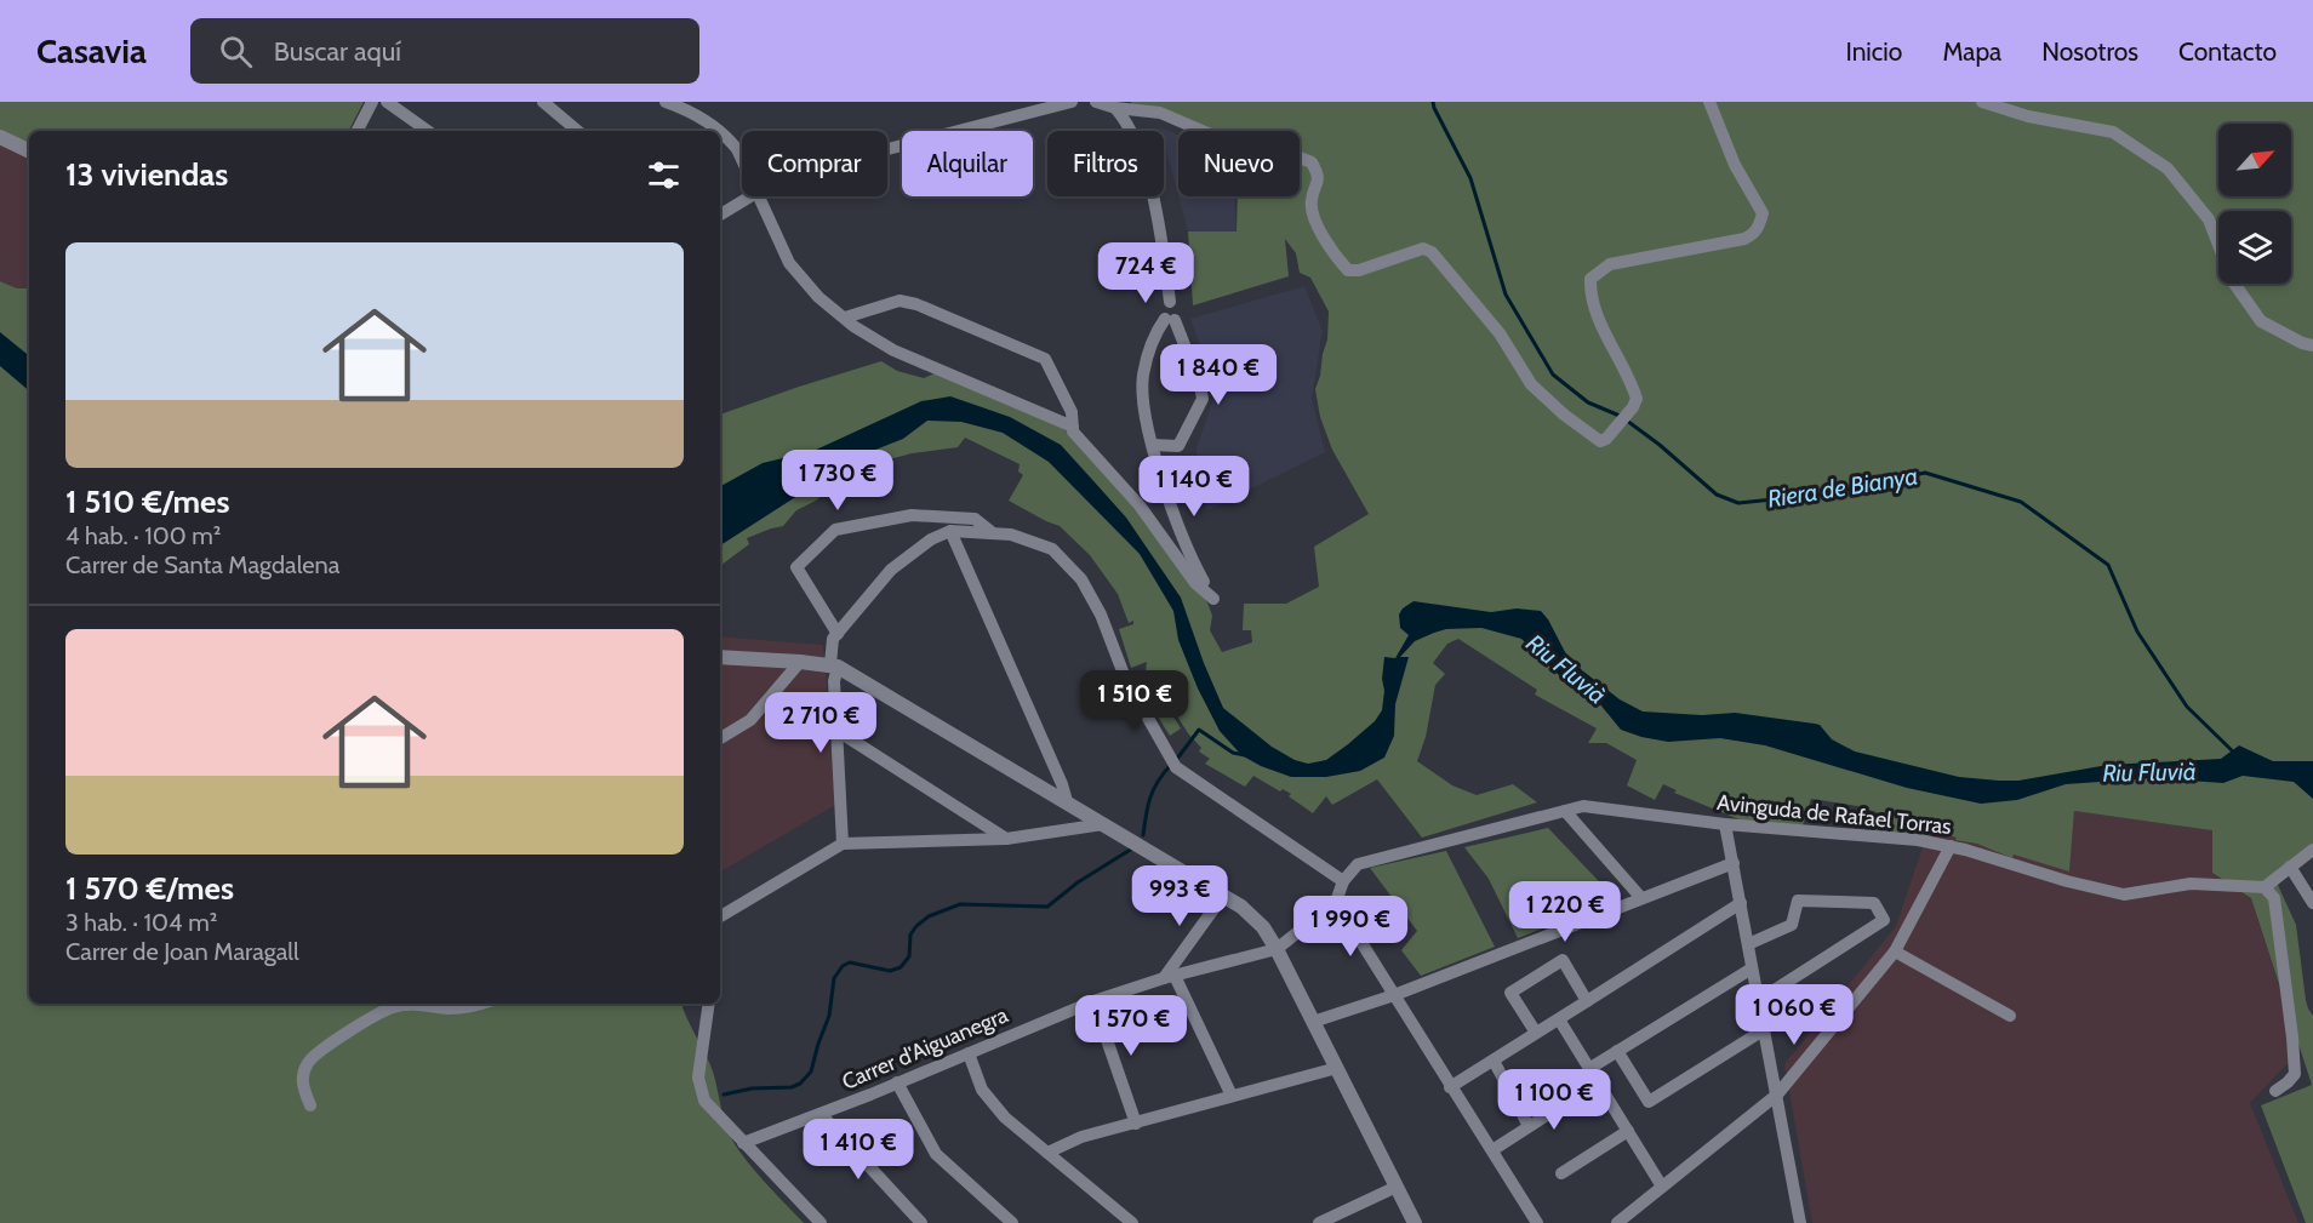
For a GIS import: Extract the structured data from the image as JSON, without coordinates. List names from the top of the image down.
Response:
{
  "streets": {
    "street": ["Avinguda de Rafael Torras", "Carrer d'Aiguanegra"]
  },
  "water": ["Riera de Bianya", "Riu Fluvià"],
  "north": "top right",
  "page": {
    "header": "Casavia",
    "search": "Buscar aquí",
    "nav": [
      "Inicio",
      "Mapa",
      "Nosotros",
      "Contacto"
    ],
    "chip": [
      "Comprar",
      "Alquilar",
      "Filtros",
      "Nuevo"
    ],
    "heading": "13 viviendas",
    "list": [
      {
        "name": "1 510 €/mes",
        "note": "4 hab. · 100 m² · Carrer de Santa Magdalena"
      },
      {
        "name": "1 570 €/mes",
        "note": "3 hab. · 104 m² · Carrer de Joan Maragall"
      }
    ],
    "price": [
      "724 €",
      "1 840 €",
      "1 730 €",
      "1 140 €",
      "1 510 €",
      "2 710 €",
      "993 €",
      "1 220 €",
      "1 990 €",
      "1 060 €",
      "1 570 €",
      "1 100 €",
      "1 410 €"
    ]
  }
}
